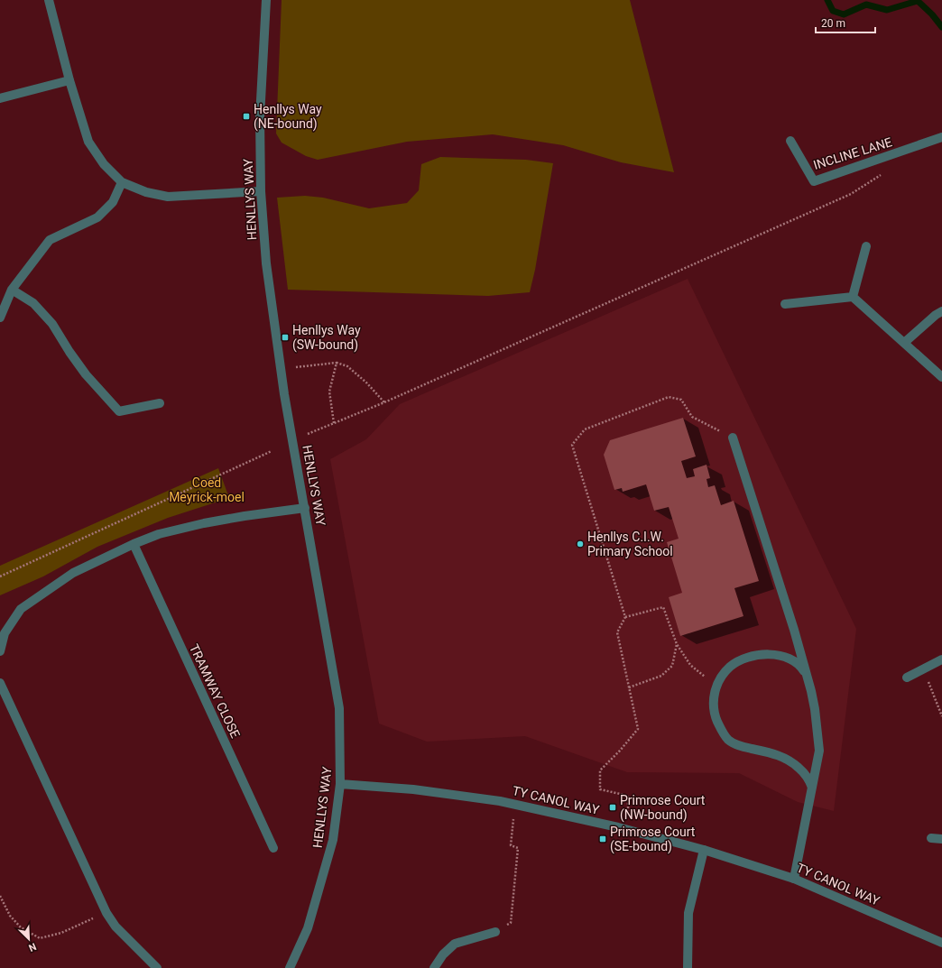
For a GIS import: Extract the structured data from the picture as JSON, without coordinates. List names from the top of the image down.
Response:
{
  "streets": {
    "street": [
      "INCLINE LANE",
      "HENLLYS WAY",
      "TRAMWAY CLOSE",
      "TY CANOL WAY"
    ]
  },
  "crossings": [
    ["HENLLYS WAY", "TY CANOL WAY"]
  ],
  "parks": ["Coed Meyrick-moel"],
  "places": {
    "transit": [
      "Henllys Way (NE-bound)",
      "Henllys Way (SW-bound)",
      "Primrose Court (NW-bound)",
      "Primrose Court (SE-bound)"
    ],
    "other": ["Henllys C.I.W. Primary School"]
  },
  "scale_bar": "20 m",
  "north": "bottom right"
}
